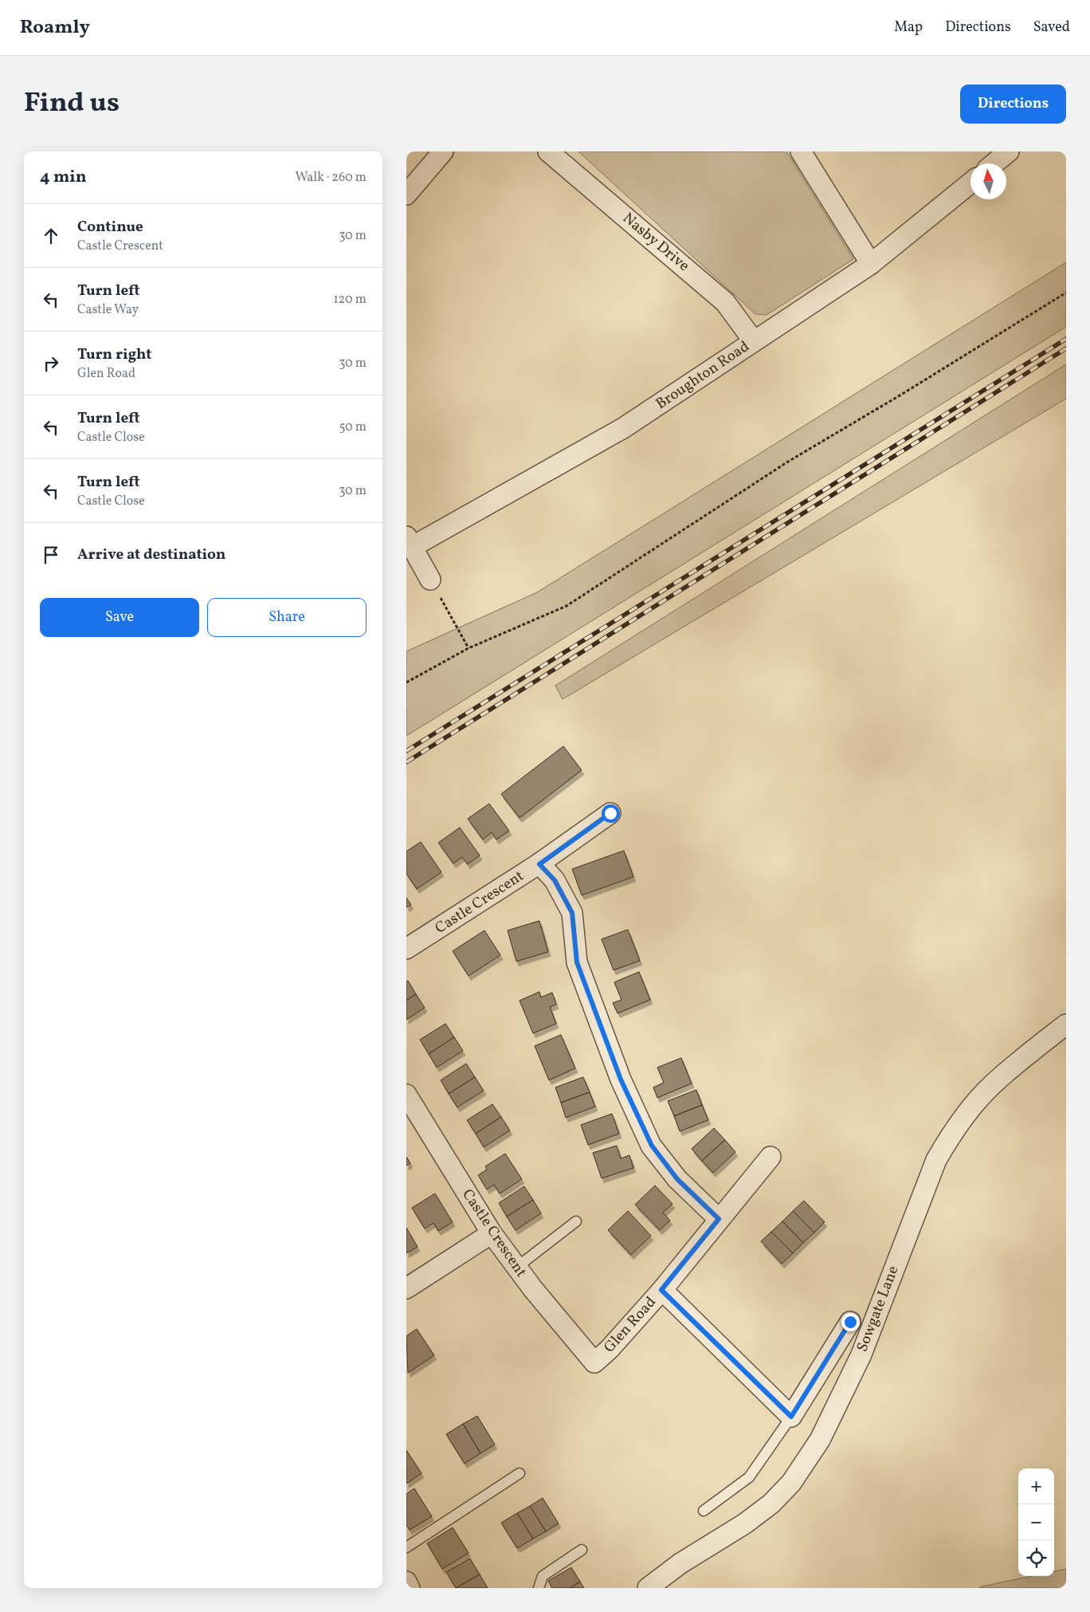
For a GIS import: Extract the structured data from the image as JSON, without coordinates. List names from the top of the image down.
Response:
{
  "streets": {
    "street": [
      "Nasby Drive",
      "Broughton Road",
      "Castle Crescent",
      "Sowgate Lane",
      "Glen Road"
    ]
  },
  "crossings": [
    ["Nasby Drive", "Broughton Road"],
    ["Castle Crescent", "Glen Road"]
  ],
  "north": "top",
  "page": {
    "header": "Roamly",
    "nav": ["Map", "Directions", "Saved"],
    "title": "Find us",
    "buttons": [
      "Directions",
      ["Save", "Share"]
    ],
    "heading": ["4 min", "Walk · 260 m"],
    "list": [
      ["Continue", "Castle Crescent", "30 m"],
      ["Turn left", "Castle Way", "120 m"],
      ["Turn right", "Glen Road", "30 m"],
      ["Turn left", "Castle Close", "50 m"],
      ["Turn left", "Castle Close", "30 m"],
      "Arrive at destination"
    ],
    "map_buttons": ["+", "−"]
  }
}
